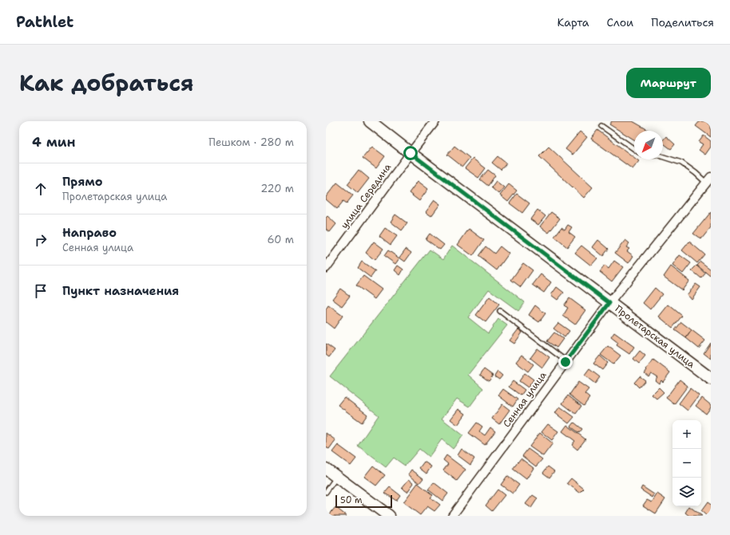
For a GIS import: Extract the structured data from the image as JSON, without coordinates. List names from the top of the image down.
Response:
{
  "streets": {
    "street": ["улица Середина", "Пролетарская улица", "Сенная улица"]
  },
  "crossings": [
    ["улица Середина", "Пролетарская улица"],
    ["Пролетарская улица", "Сенная улица"]
  ],
  "scale_bar": "50 m",
  "north": "bottom left",
  "page": {
    "header": "Pathlet",
    "nav": ["Карта", "Слои", "Поделиться"],
    "title": "Как добраться",
    "buttons": "Маршрут",
    "heading": ["4 мин", "Пешком · 280 m"],
    "list": [
      ["Прямо", "Пролетарская улица", "220 m"],
      ["Направо", "Сенная улица", "60 m"],
      "Пункт назначения"
    ],
    "map_buttons": ["+", "−"],
    "scale": "50 m"
  }
}
